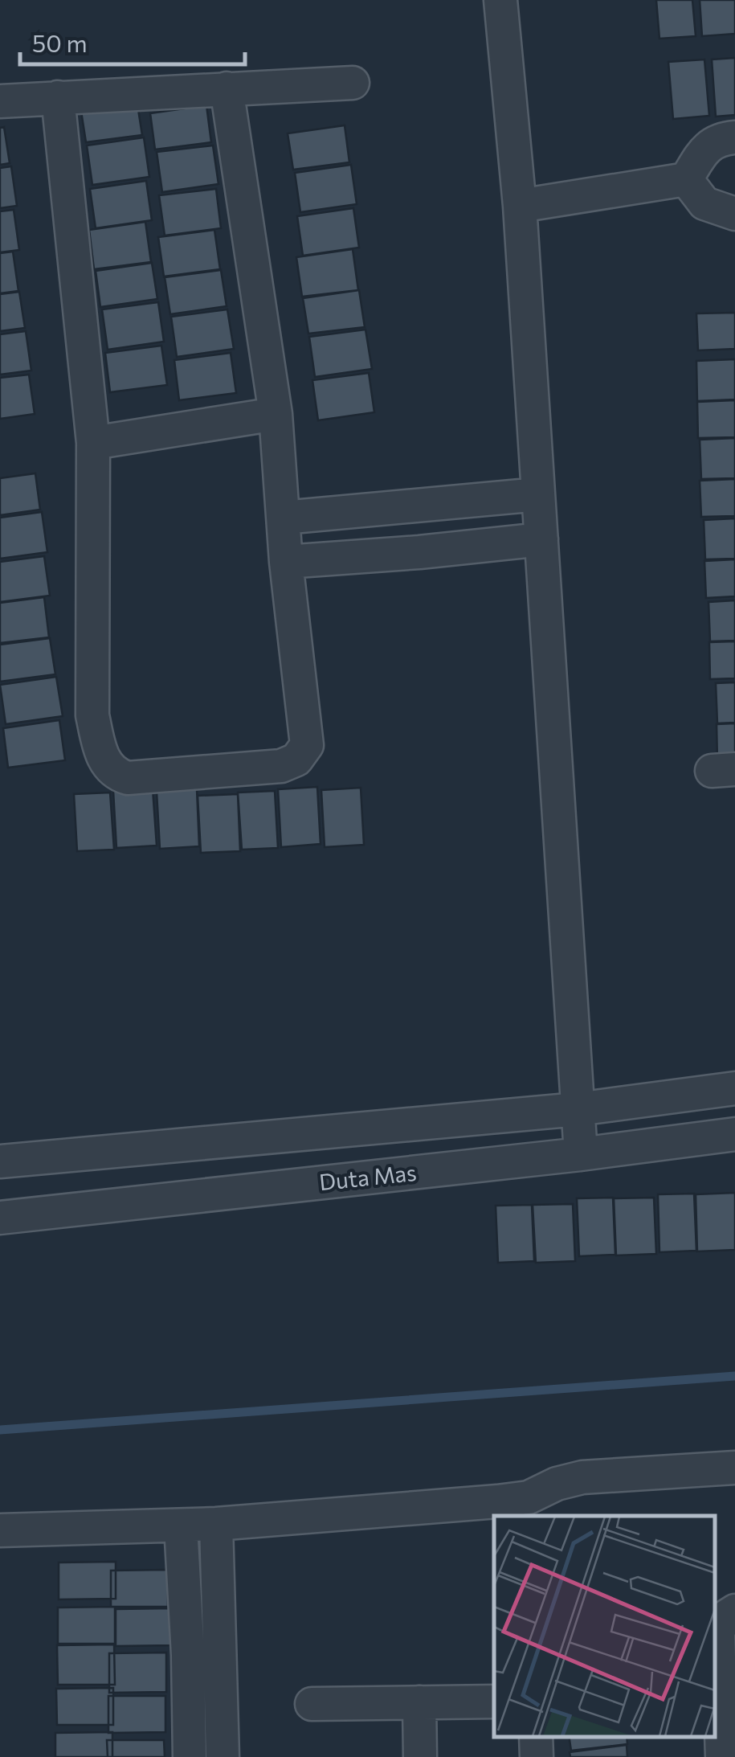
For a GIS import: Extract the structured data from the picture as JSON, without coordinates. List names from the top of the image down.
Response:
{
  "streets": {
    "street": ["Duta Mas"]
  },
  "scale_bar": "50 m"
}
